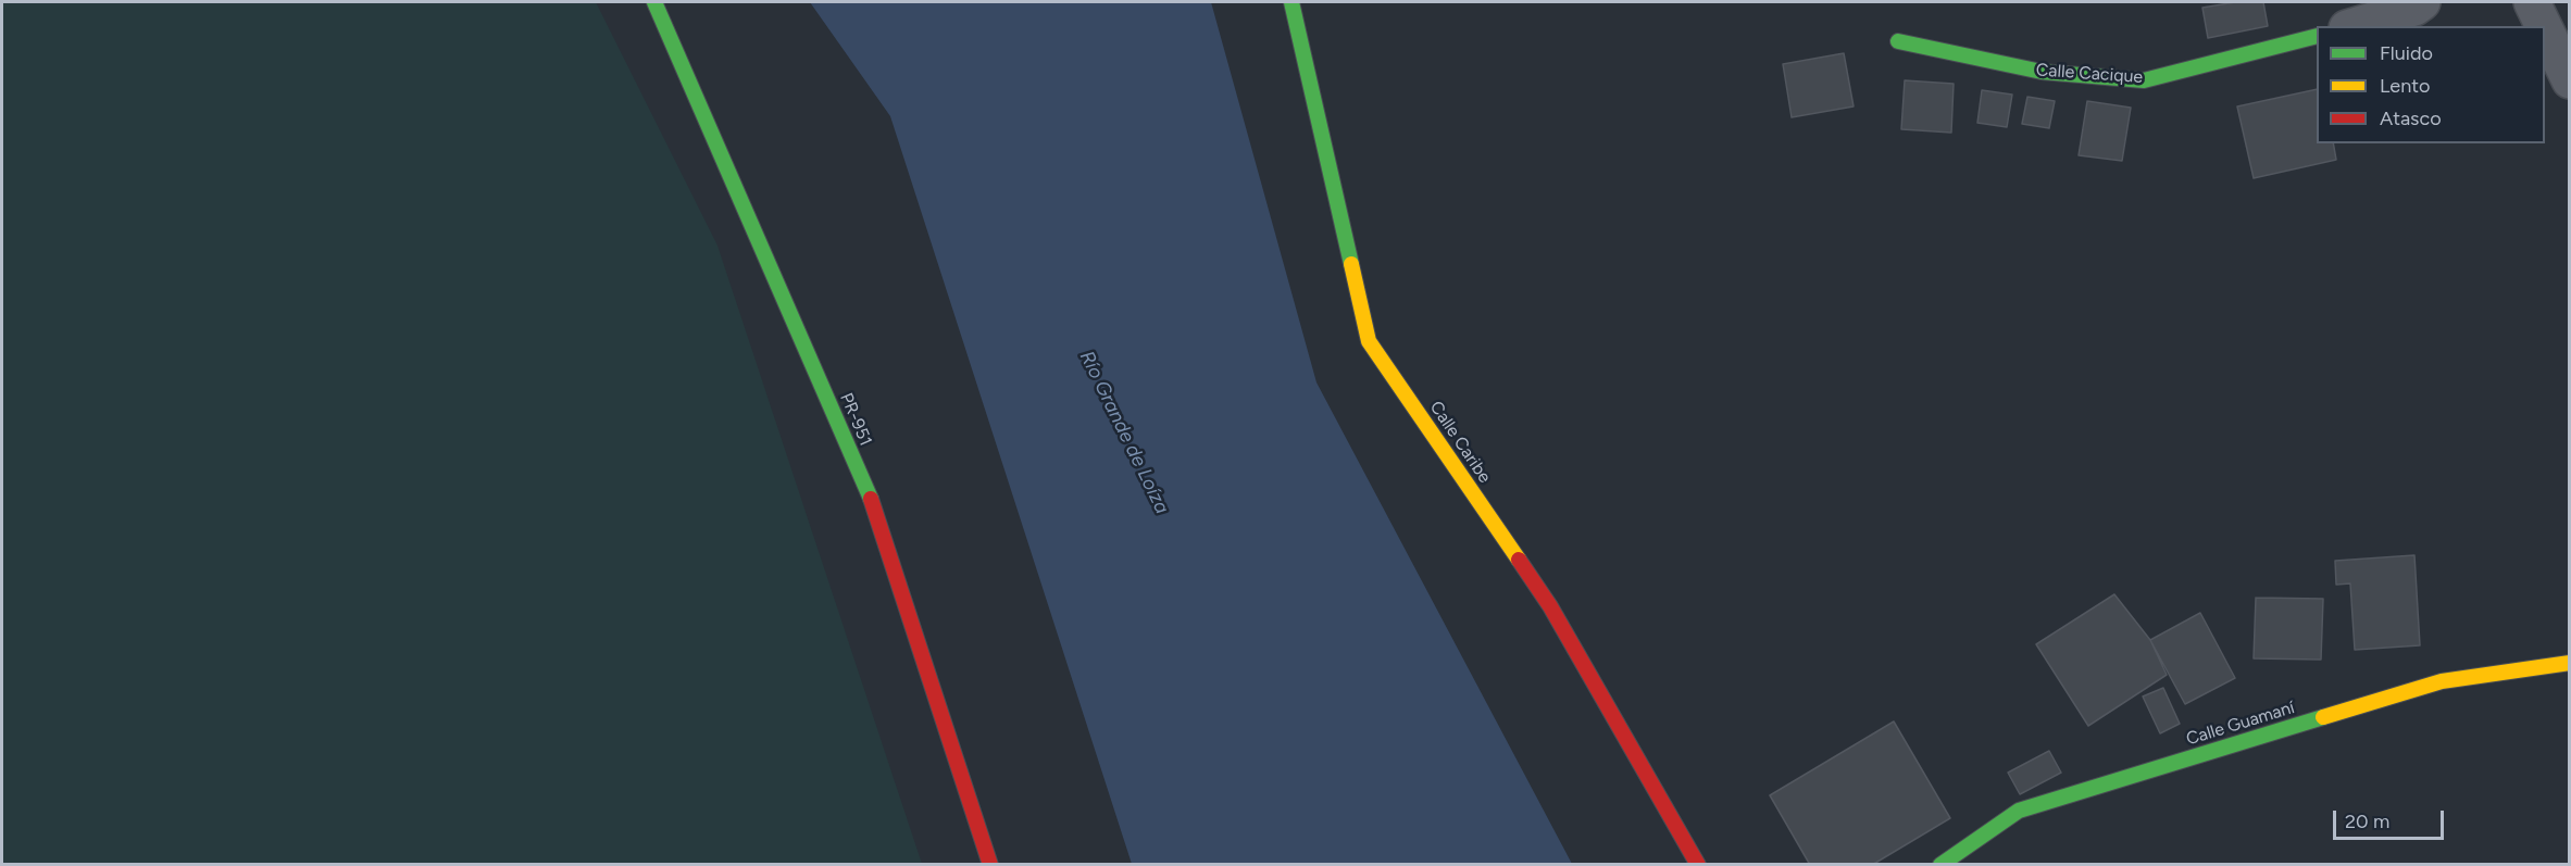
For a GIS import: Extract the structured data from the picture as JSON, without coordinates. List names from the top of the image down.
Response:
{
  "streets": {
    "street": [
      "Calle Cacique",
      "PR-951",
      "Calle Caribe",
      "Calle Guamaní"
    ]
  },
  "water": ["Río Grande de Loíza"],
  "legend": ["Fluido", "Lento", "Atasco"],
  "scale_bar": "20 m"
}
